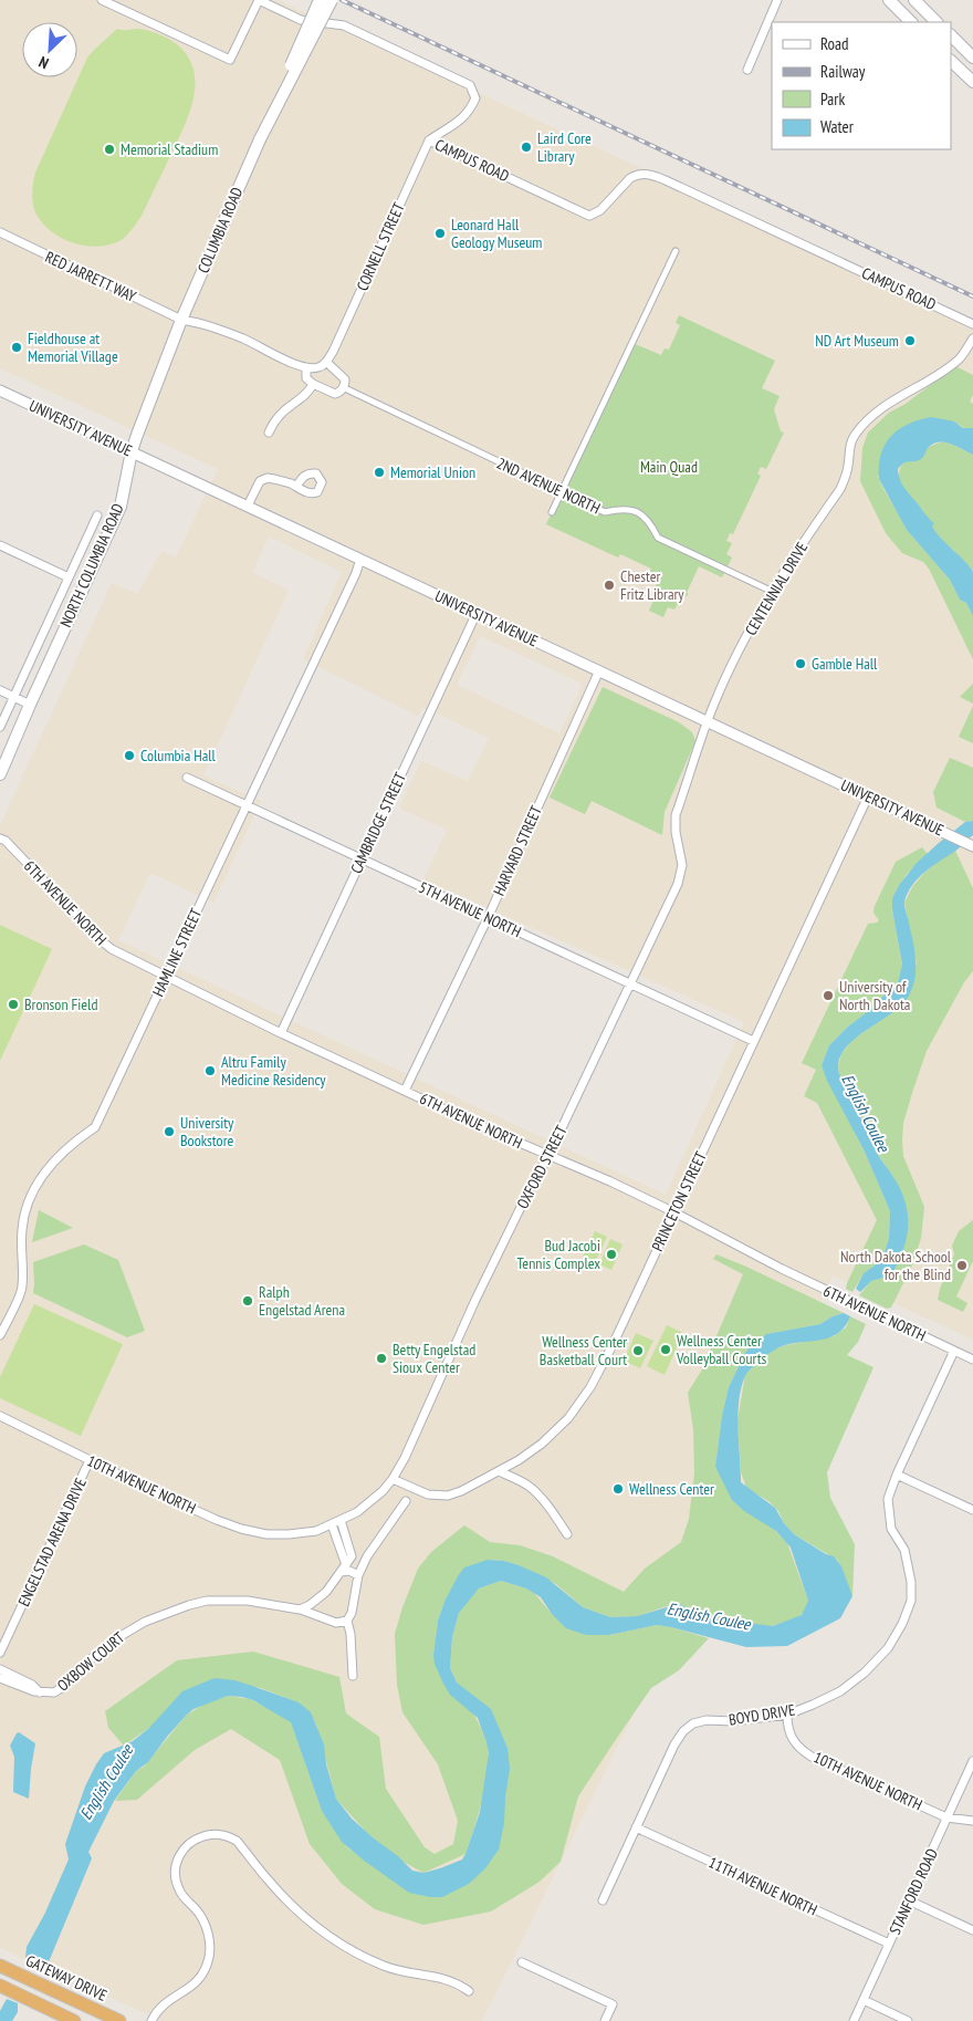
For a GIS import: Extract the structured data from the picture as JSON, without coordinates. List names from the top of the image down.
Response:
{
  "streets": {
    "highway": ["GATEWAY DRIVE"],
    "main road": ["COLUMBIA ROAD", "NORTH COLUMBIA ROAD"],
    "street": [
      "CAMPUS ROAD",
      "CORNELL STREET",
      "RED JARRETT WAY",
      "UNIVERSITY AVENUE",
      "2ND AVENUE NORTH",
      "CENTENNIAL DRIVE",
      "CAMBRIDGE STREET",
      "HARVARD STREET",
      "6TH AVENUE NORTH",
      "5TH AVENUE NORTH",
      "HAMLINE STREET",
      "OXFORD STREET",
      "PRINCETON STREET",
      "10TH AVENUE NORTH",
      "ENGELSTAD ARENA DRIVE",
      "OXBOW COURT",
      "BOYD DRIVE",
      "11TH AVENUE NORTH",
      "STANFORD ROAD"
    ]
  },
  "crossings": [
    ["CAMPUS ROAD", "CORNELL STREET"],
    ["COLUMBIA ROAD", "RED JARRETT WAY"],
    ["COLUMBIA ROAD", "NORTH COLUMBIA ROAD"],
    ["RED JARRETT WAY", "NORTH COLUMBIA ROAD"],
    ["UNIVERSITY AVENUE", "NORTH COLUMBIA ROAD"],
    ["UNIVERSITY AVENUE", "CENTENNIAL DRIVE"],
    ["UNIVERSITY AVENUE", "CAMBRIDGE STREET"],
    ["UNIVERSITY AVENUE", "HARVARD STREET"],
    ["UNIVERSITY AVENUE", "HAMLINE STREET"],
    ["UNIVERSITY AVENUE", "PRINCETON STREET"],
    ["2ND AVENUE NORTH", "CENTENNIAL DRIVE"],
    ["CENTENNIAL DRIVE", "OXFORD STREET"],
    ["CAMBRIDGE STREET", "6TH AVENUE NORTH"],
    ["CAMBRIDGE STREET", "5TH AVENUE NORTH"],
    ["HARVARD STREET", "6TH AVENUE NORTH"],
    ["HARVARD STREET", "5TH AVENUE NORTH"],
    ["6TH AVENUE NORTH", "HAMLINE STREET"],
    ["6TH AVENUE NORTH", "OXFORD STREET"],
    ["6TH AVENUE NORTH", "PRINCETON STREET"],
    ["6TH AVENUE NORTH", "BOYD DRIVE"],
    ["5TH AVENUE NORTH", "HAMLINE STREET"],
    ["5TH AVENUE NORTH", "OXFORD STREET"],
    ["5TH AVENUE NORTH", "PRINCETON STREET"],
    ["OXFORD STREET", "PRINCETON STREET"],
    ["OXFORD STREET", "10TH AVENUE NORTH"],
    ["10TH AVENUE NORTH", "ENGELSTAD ARENA DRIVE"],
    ["10TH AVENUE NORTH", "BOYD DRIVE"],
    ["10TH AVENUE NORTH", "STANFORD ROAD"],
    ["BOYD DRIVE", "11TH AVENUE NORTH"],
    ["11TH AVENUE NORTH", "STANFORD ROAD"]
  ],
  "water": ["English Coulee"],
  "parks": ["Main Quad"],
  "places": [
    "Laird Core Library",
    "Memorial Stadium",
    "Leonard Hall Geology Museum",
    "ND Art Museum",
    "Fieldhouse at Memorial Village",
    "Memorial Union",
    "Chester Fritz Library",
    "Gamble Hall",
    "Columbia Hall",
    "University of North Dakota",
    "Bronson Field",
    "Altru Family Medicine Residency",
    "University Bookstore",
    "Bud Jacobi Tennis Complex",
    "North Dakota School for the Blind",
    "Ralph Engelstad Arena",
    "Wellness Center Volleyball Courts",
    "Wellness Center Basketball Court",
    "Betty Engelstad Sioux Center",
    "Wellness Center"
  ],
  "legend": [
    "Road",
    "Railway",
    "Park",
    "Water"
  ],
  "north": "bottom left"
}
